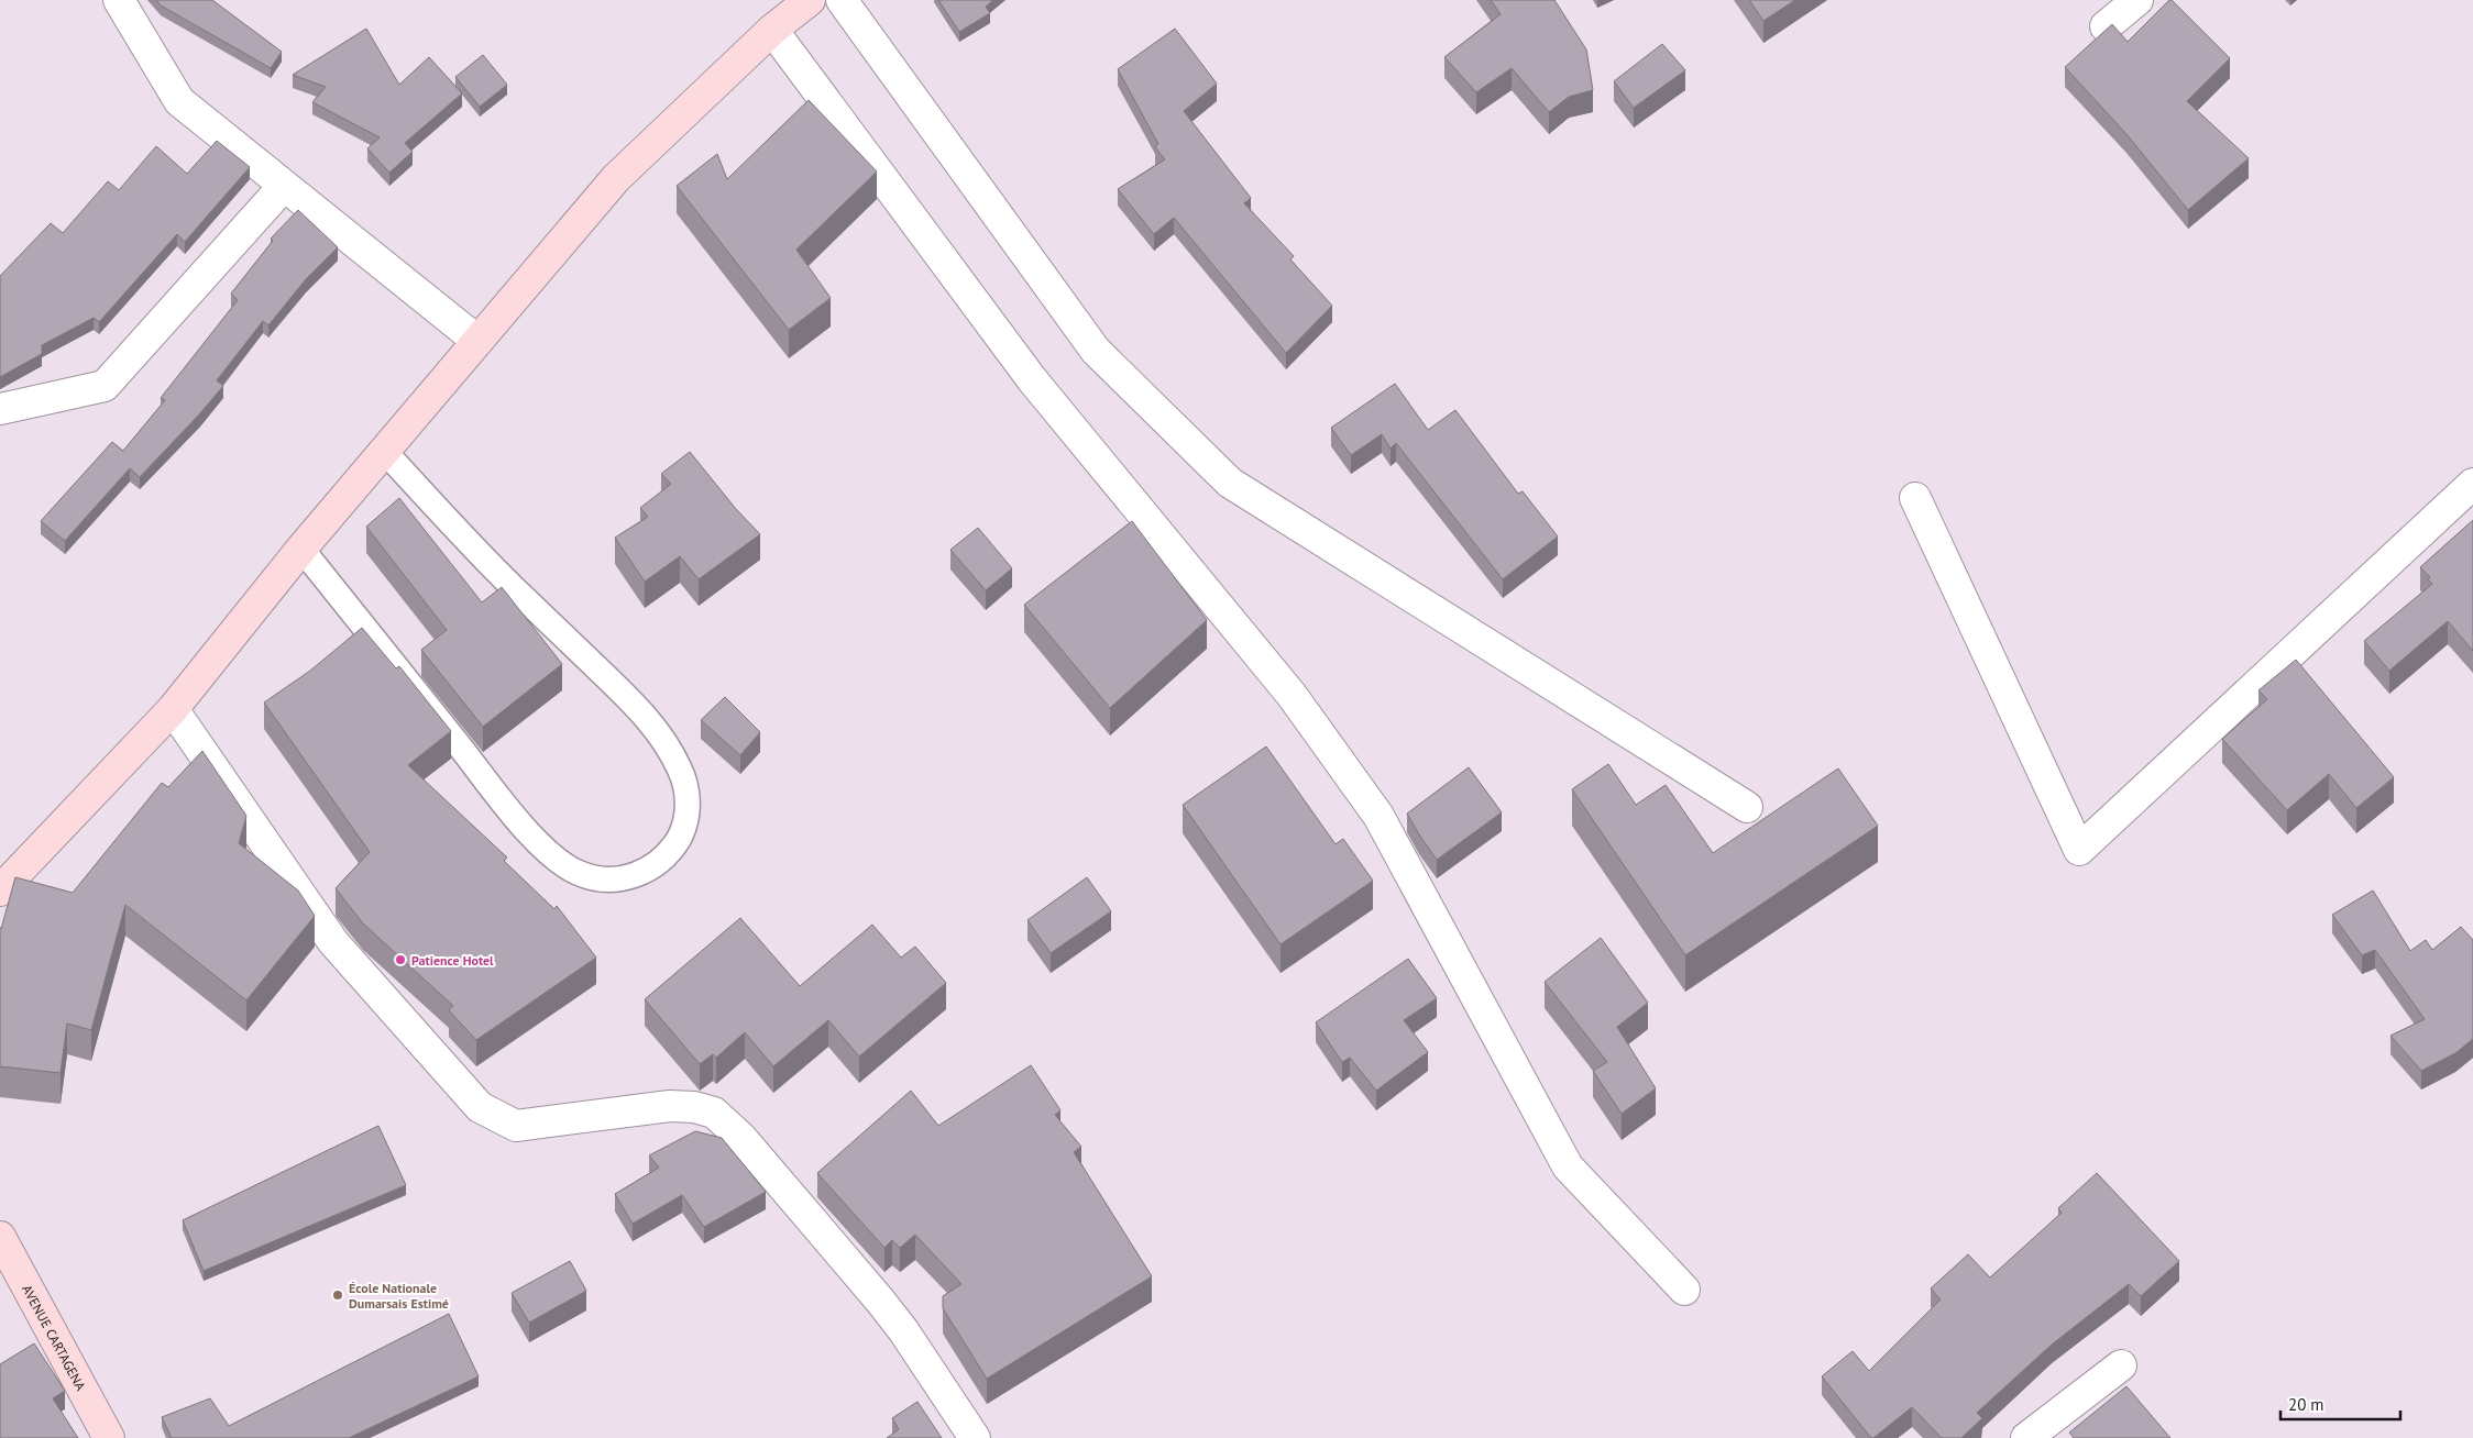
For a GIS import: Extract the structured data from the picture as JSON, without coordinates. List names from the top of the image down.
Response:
{
  "streets": {
    "main road": ["AVENUE CARTAGENA"]
  },
  "places": ["Patience Hotel", "École Nationale Dumarsais Estimé"],
  "scale_bar": "20 m"
}
